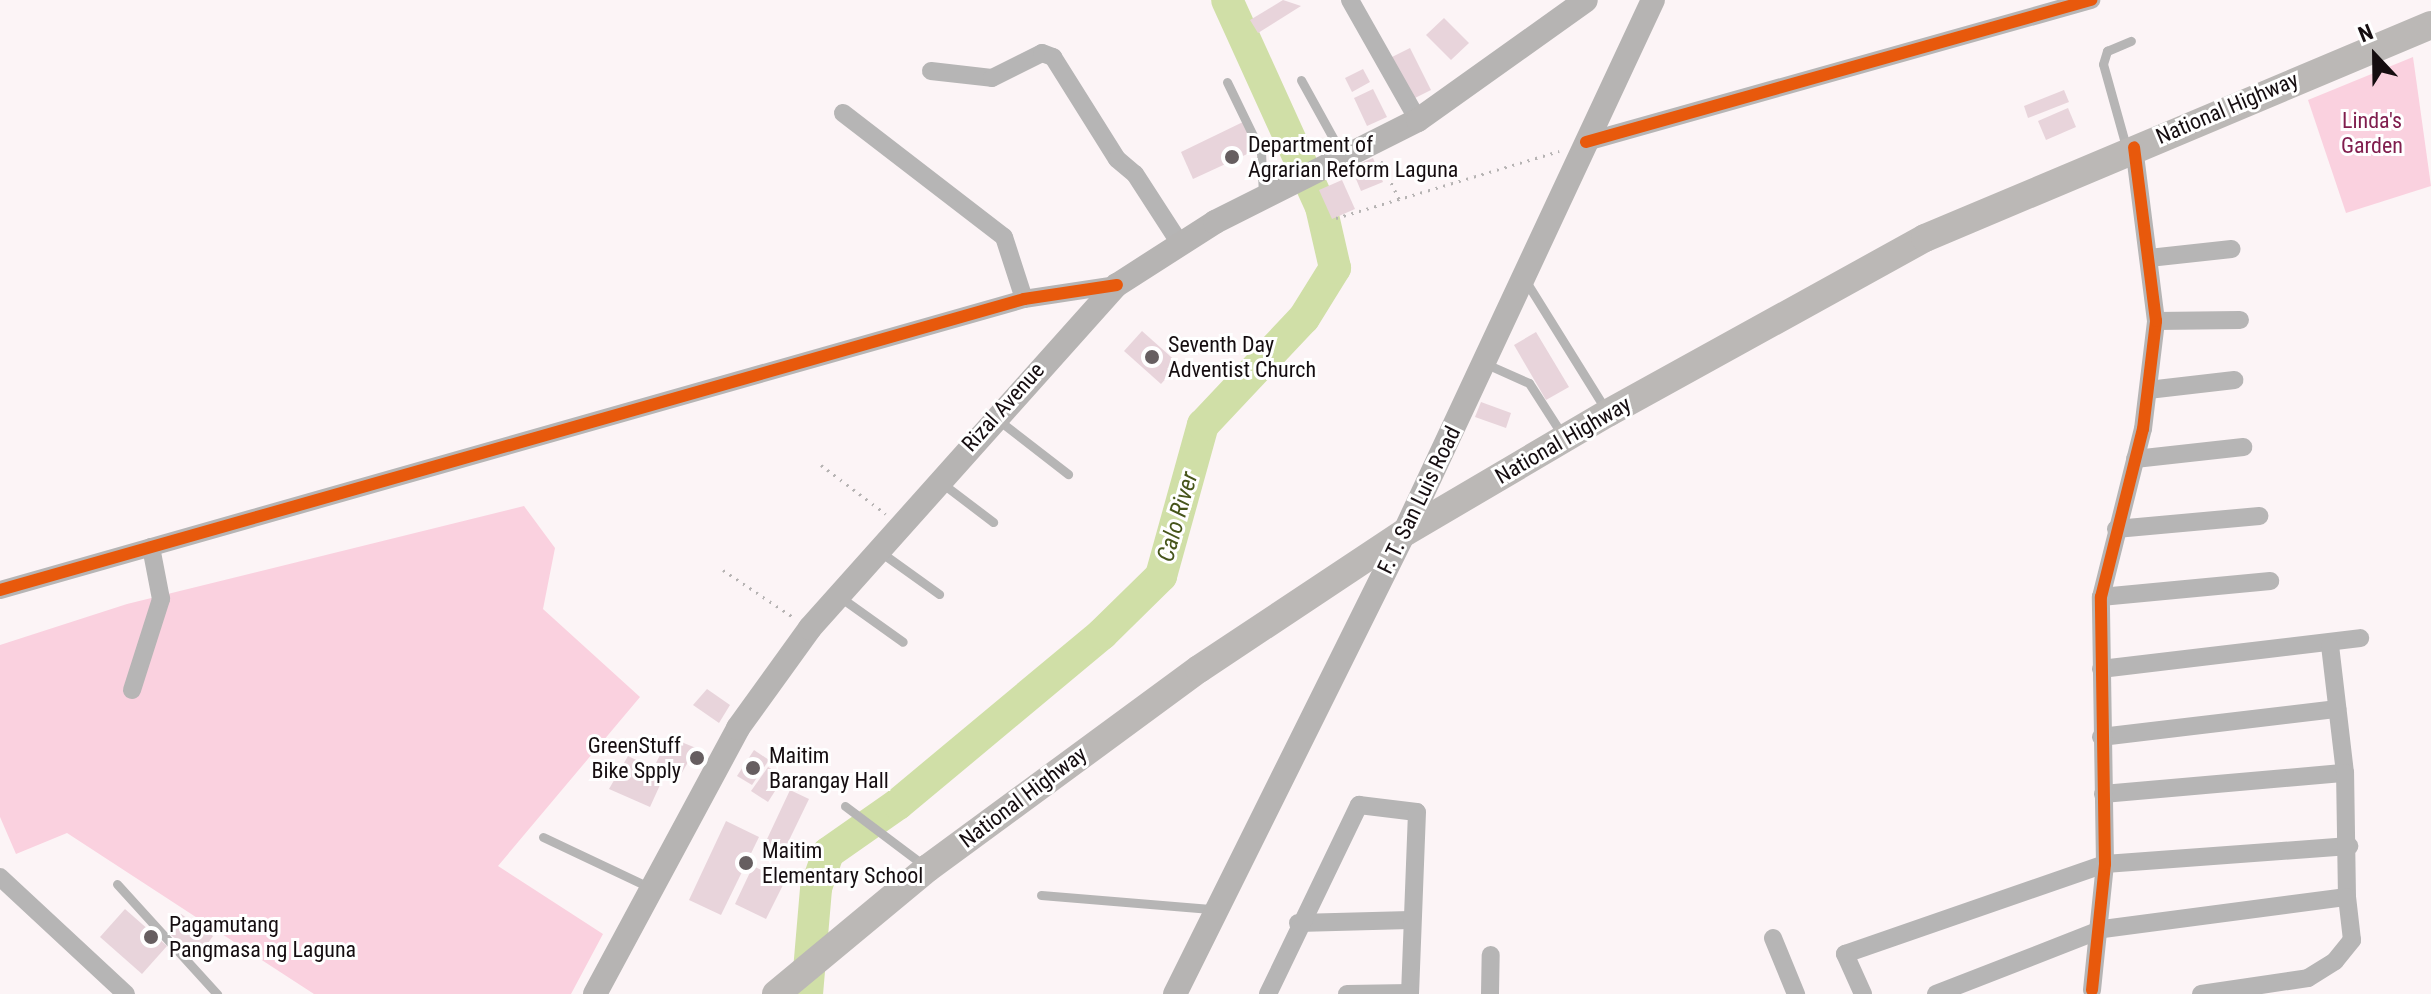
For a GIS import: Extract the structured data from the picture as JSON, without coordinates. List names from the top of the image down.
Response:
{
  "streets": {
    "main road": ["National Highway", "Rizal Avenue", "F. T. San Luis Road"]
  },
  "crossings": [
    ["National Highway", "F. T. San Luis Road"]
  ],
  "water": ["Calo River"],
  "parks": ["Linda's Garden"],
  "places": [
    "Department of Agrarian Reform Laguna",
    "Seventh Day Adventist Church",
    "GreenStuff Bike Spply",
    "Maitim Barangay Hall",
    "Maitim Elementary School",
    "Pagamutang Pangmasa ng Laguna"
  ],
  "north": "top"
}
